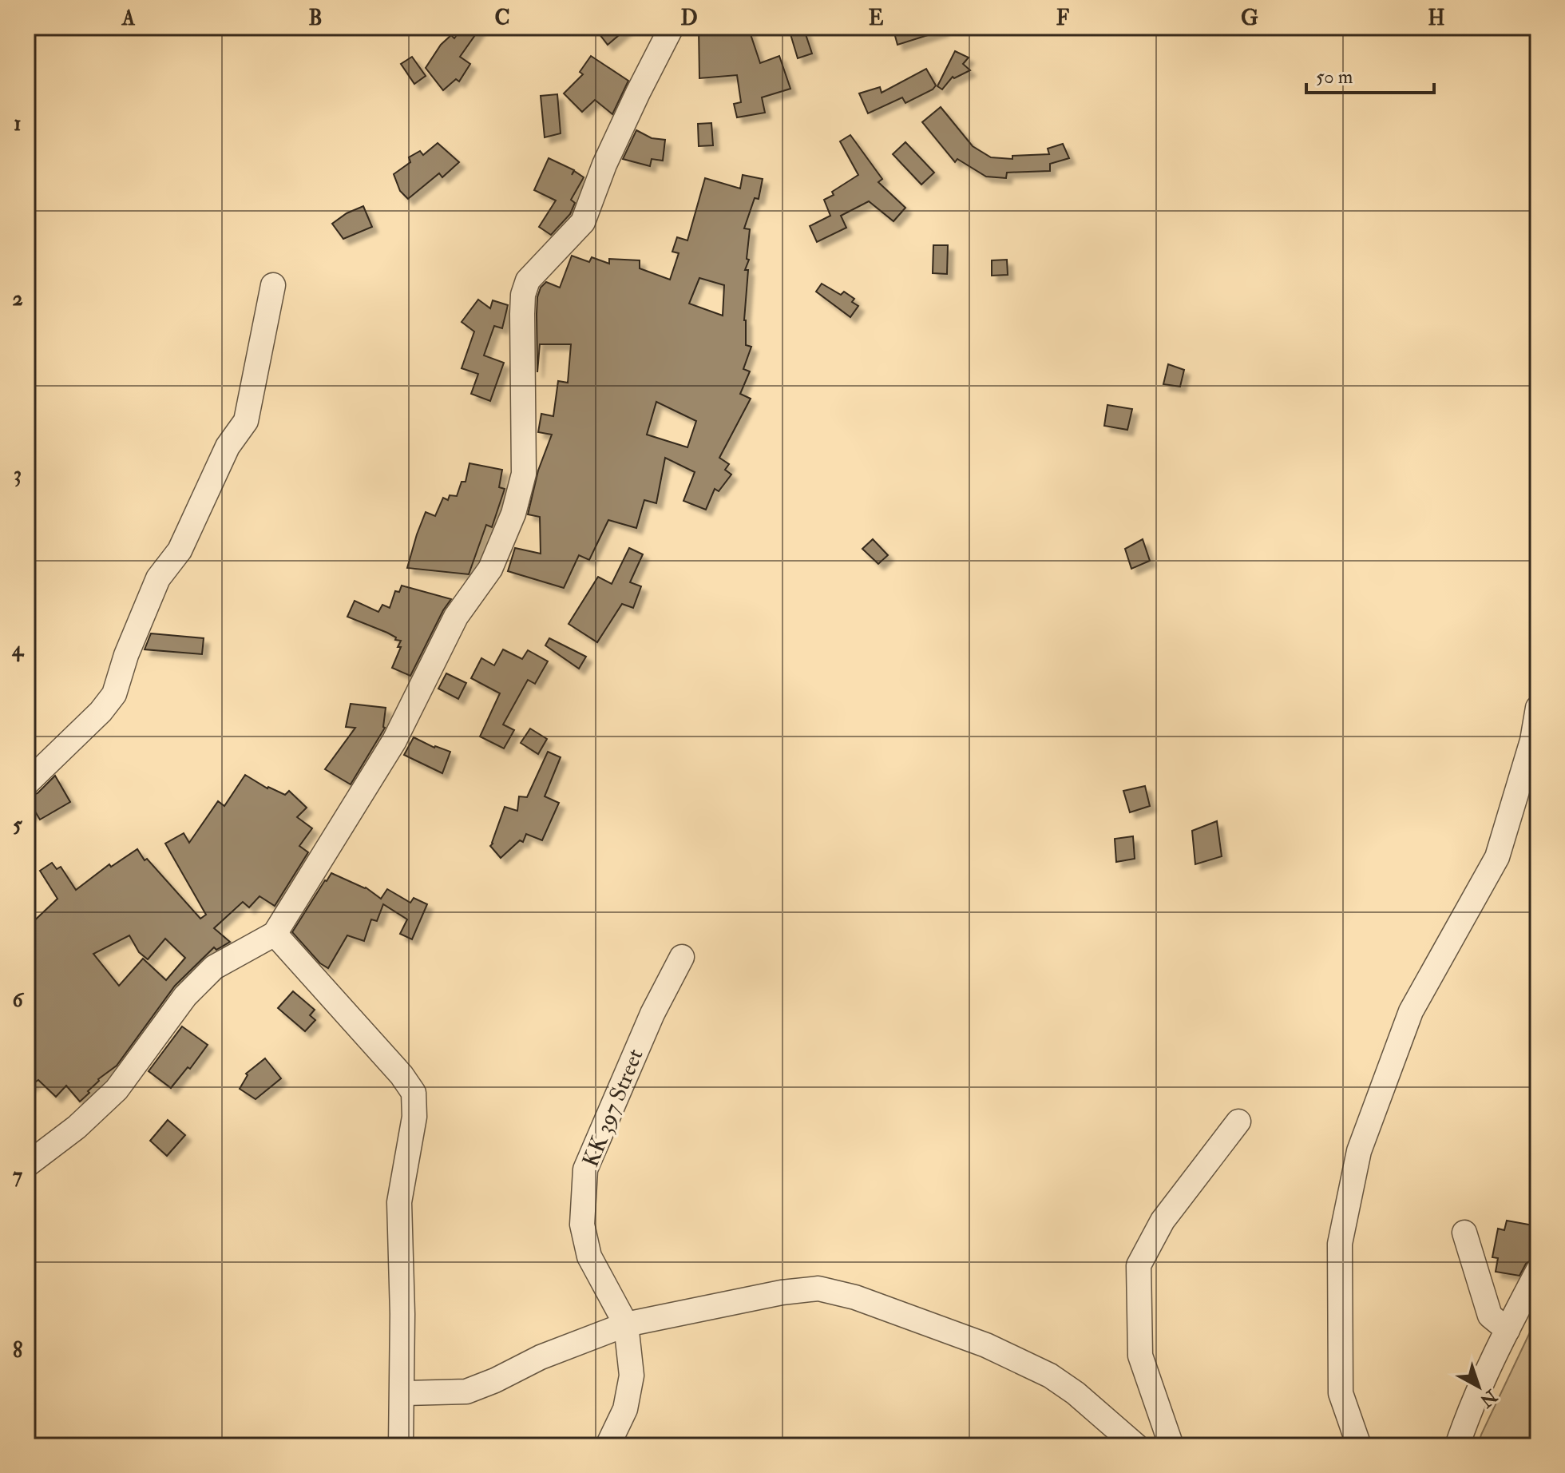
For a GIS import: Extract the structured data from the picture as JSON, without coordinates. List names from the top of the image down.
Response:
{
  "streets": {
    "street": ["KK 397 Street"]
  },
  "scale_bar": "50 m",
  "north": "bottom right",
  "grid": {
    "columns": [
      "A",
      "B",
      "C",
      "D",
      "E",
      "F",
      "G",
      "H"
    ],
    "rows": [
      "1",
      "2",
      "3",
      "4",
      "5",
      "6",
      "7",
      "8"
    ]
  }
}
